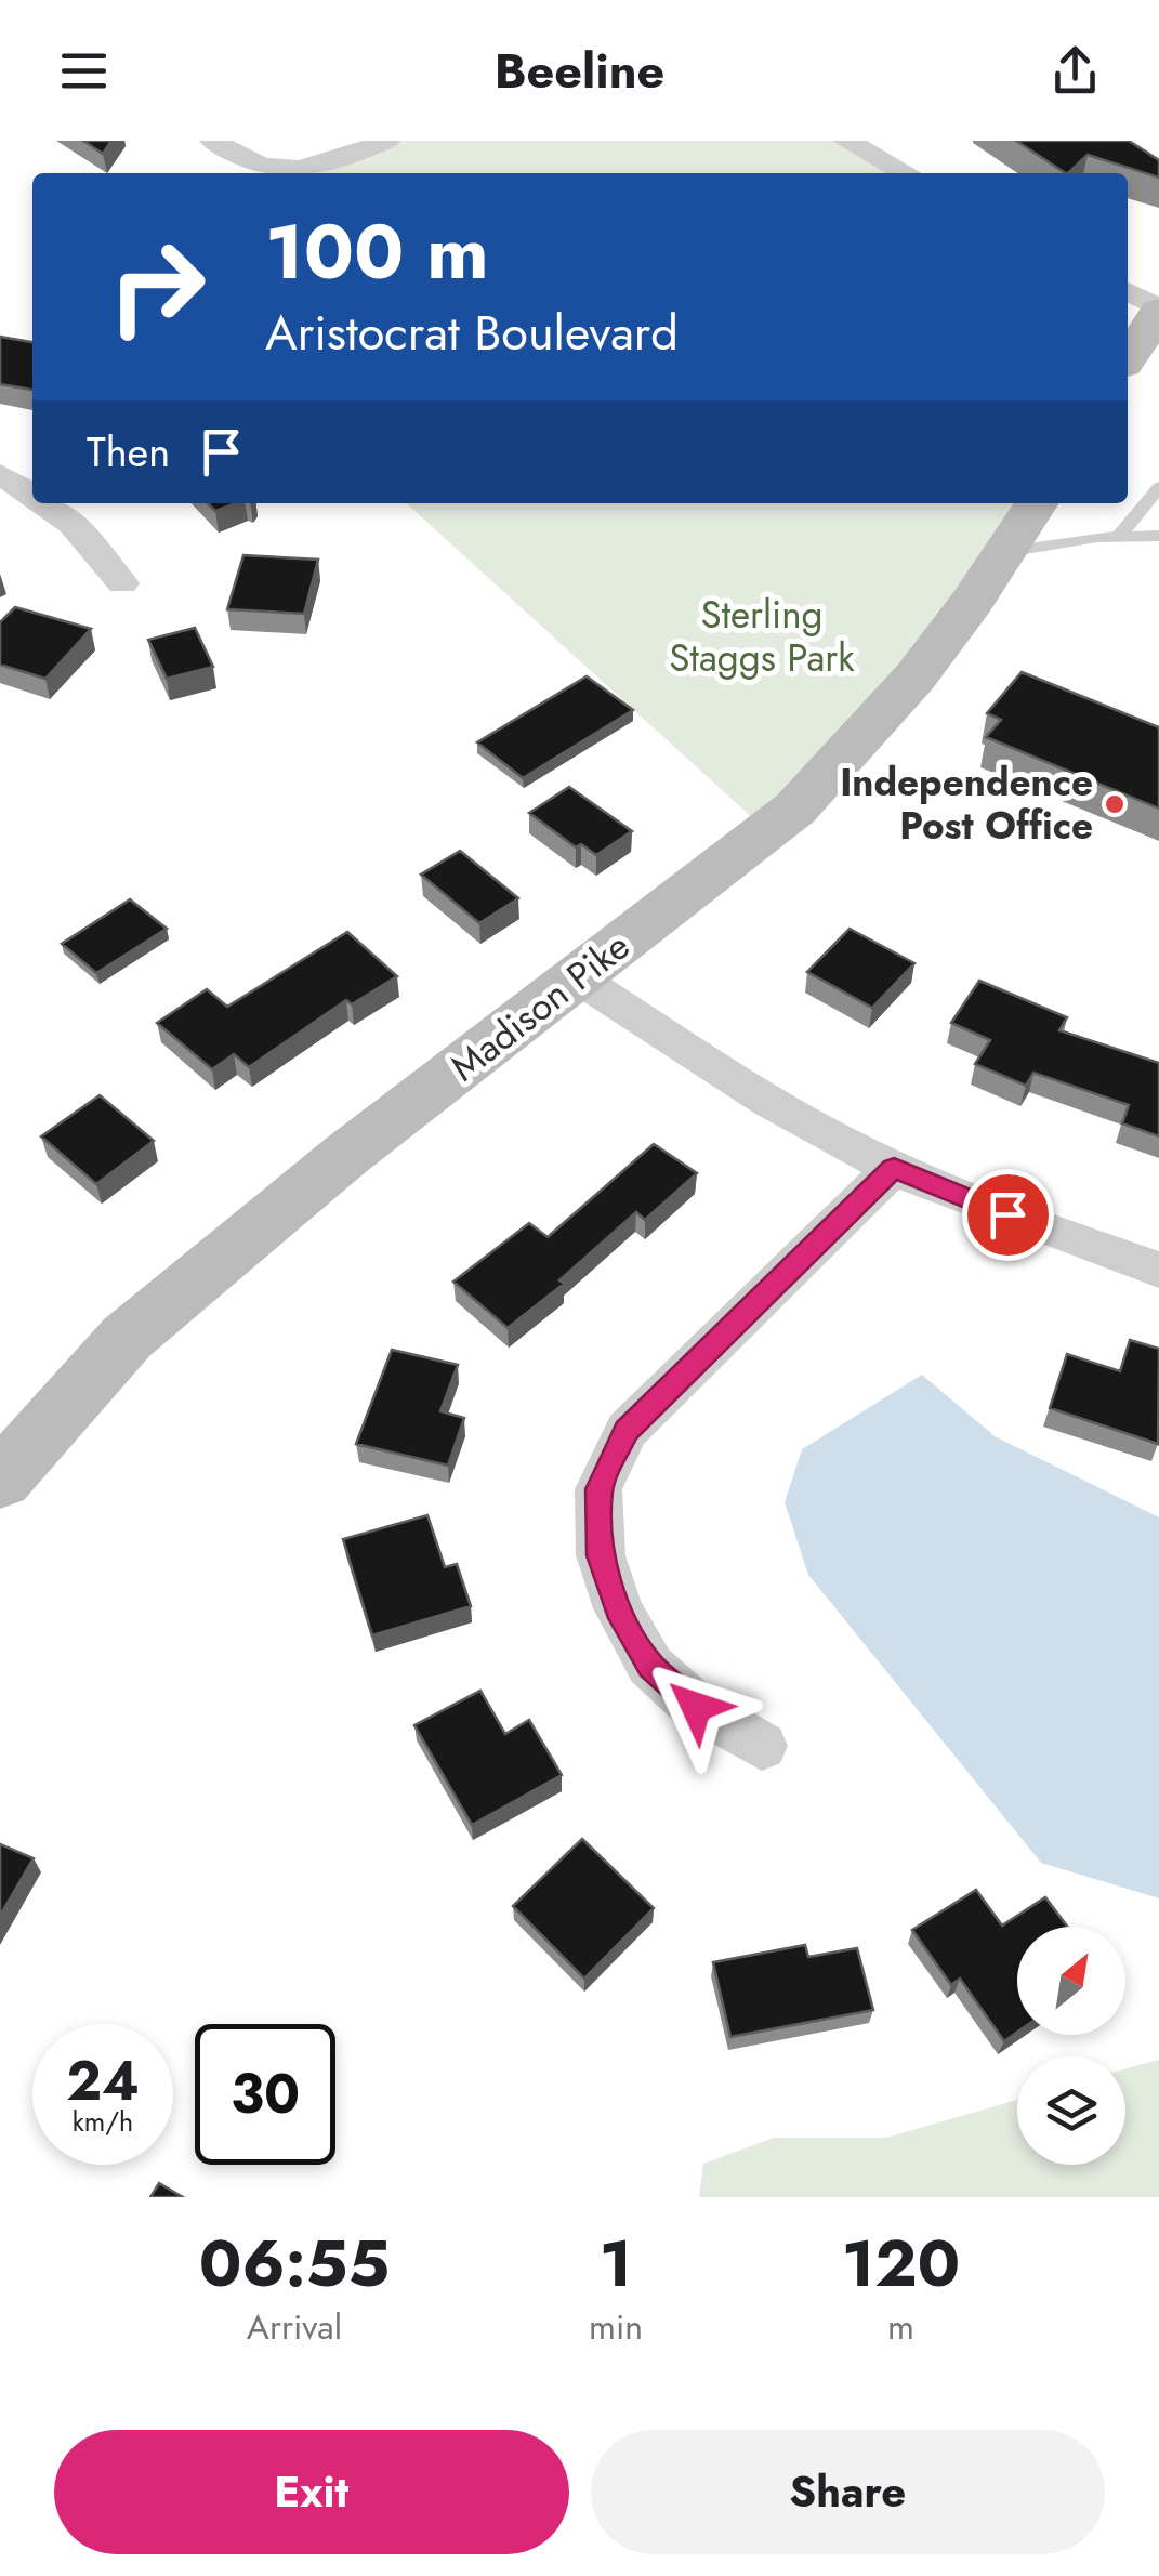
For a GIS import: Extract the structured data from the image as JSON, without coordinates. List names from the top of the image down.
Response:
{
  "streets": {
    "main road": ["Madison Pike"]
  },
  "parks": ["Sterling Staggs Park"],
  "places": ["Independence Post Office"],
  "north": "top right",
  "page": {
    "header": "Beeline",
    "turn": ["100 m", "Aristocrat Boulevard"],
    "then": "Then",
    "speed": "24 km/h",
    "limit": "30",
    "eta": [
      "06:55",
      "Arrival",
      "1",
      "min",
      "120",
      "m"
    ],
    "buttons": ["Exit", "Share"]
  }
}
